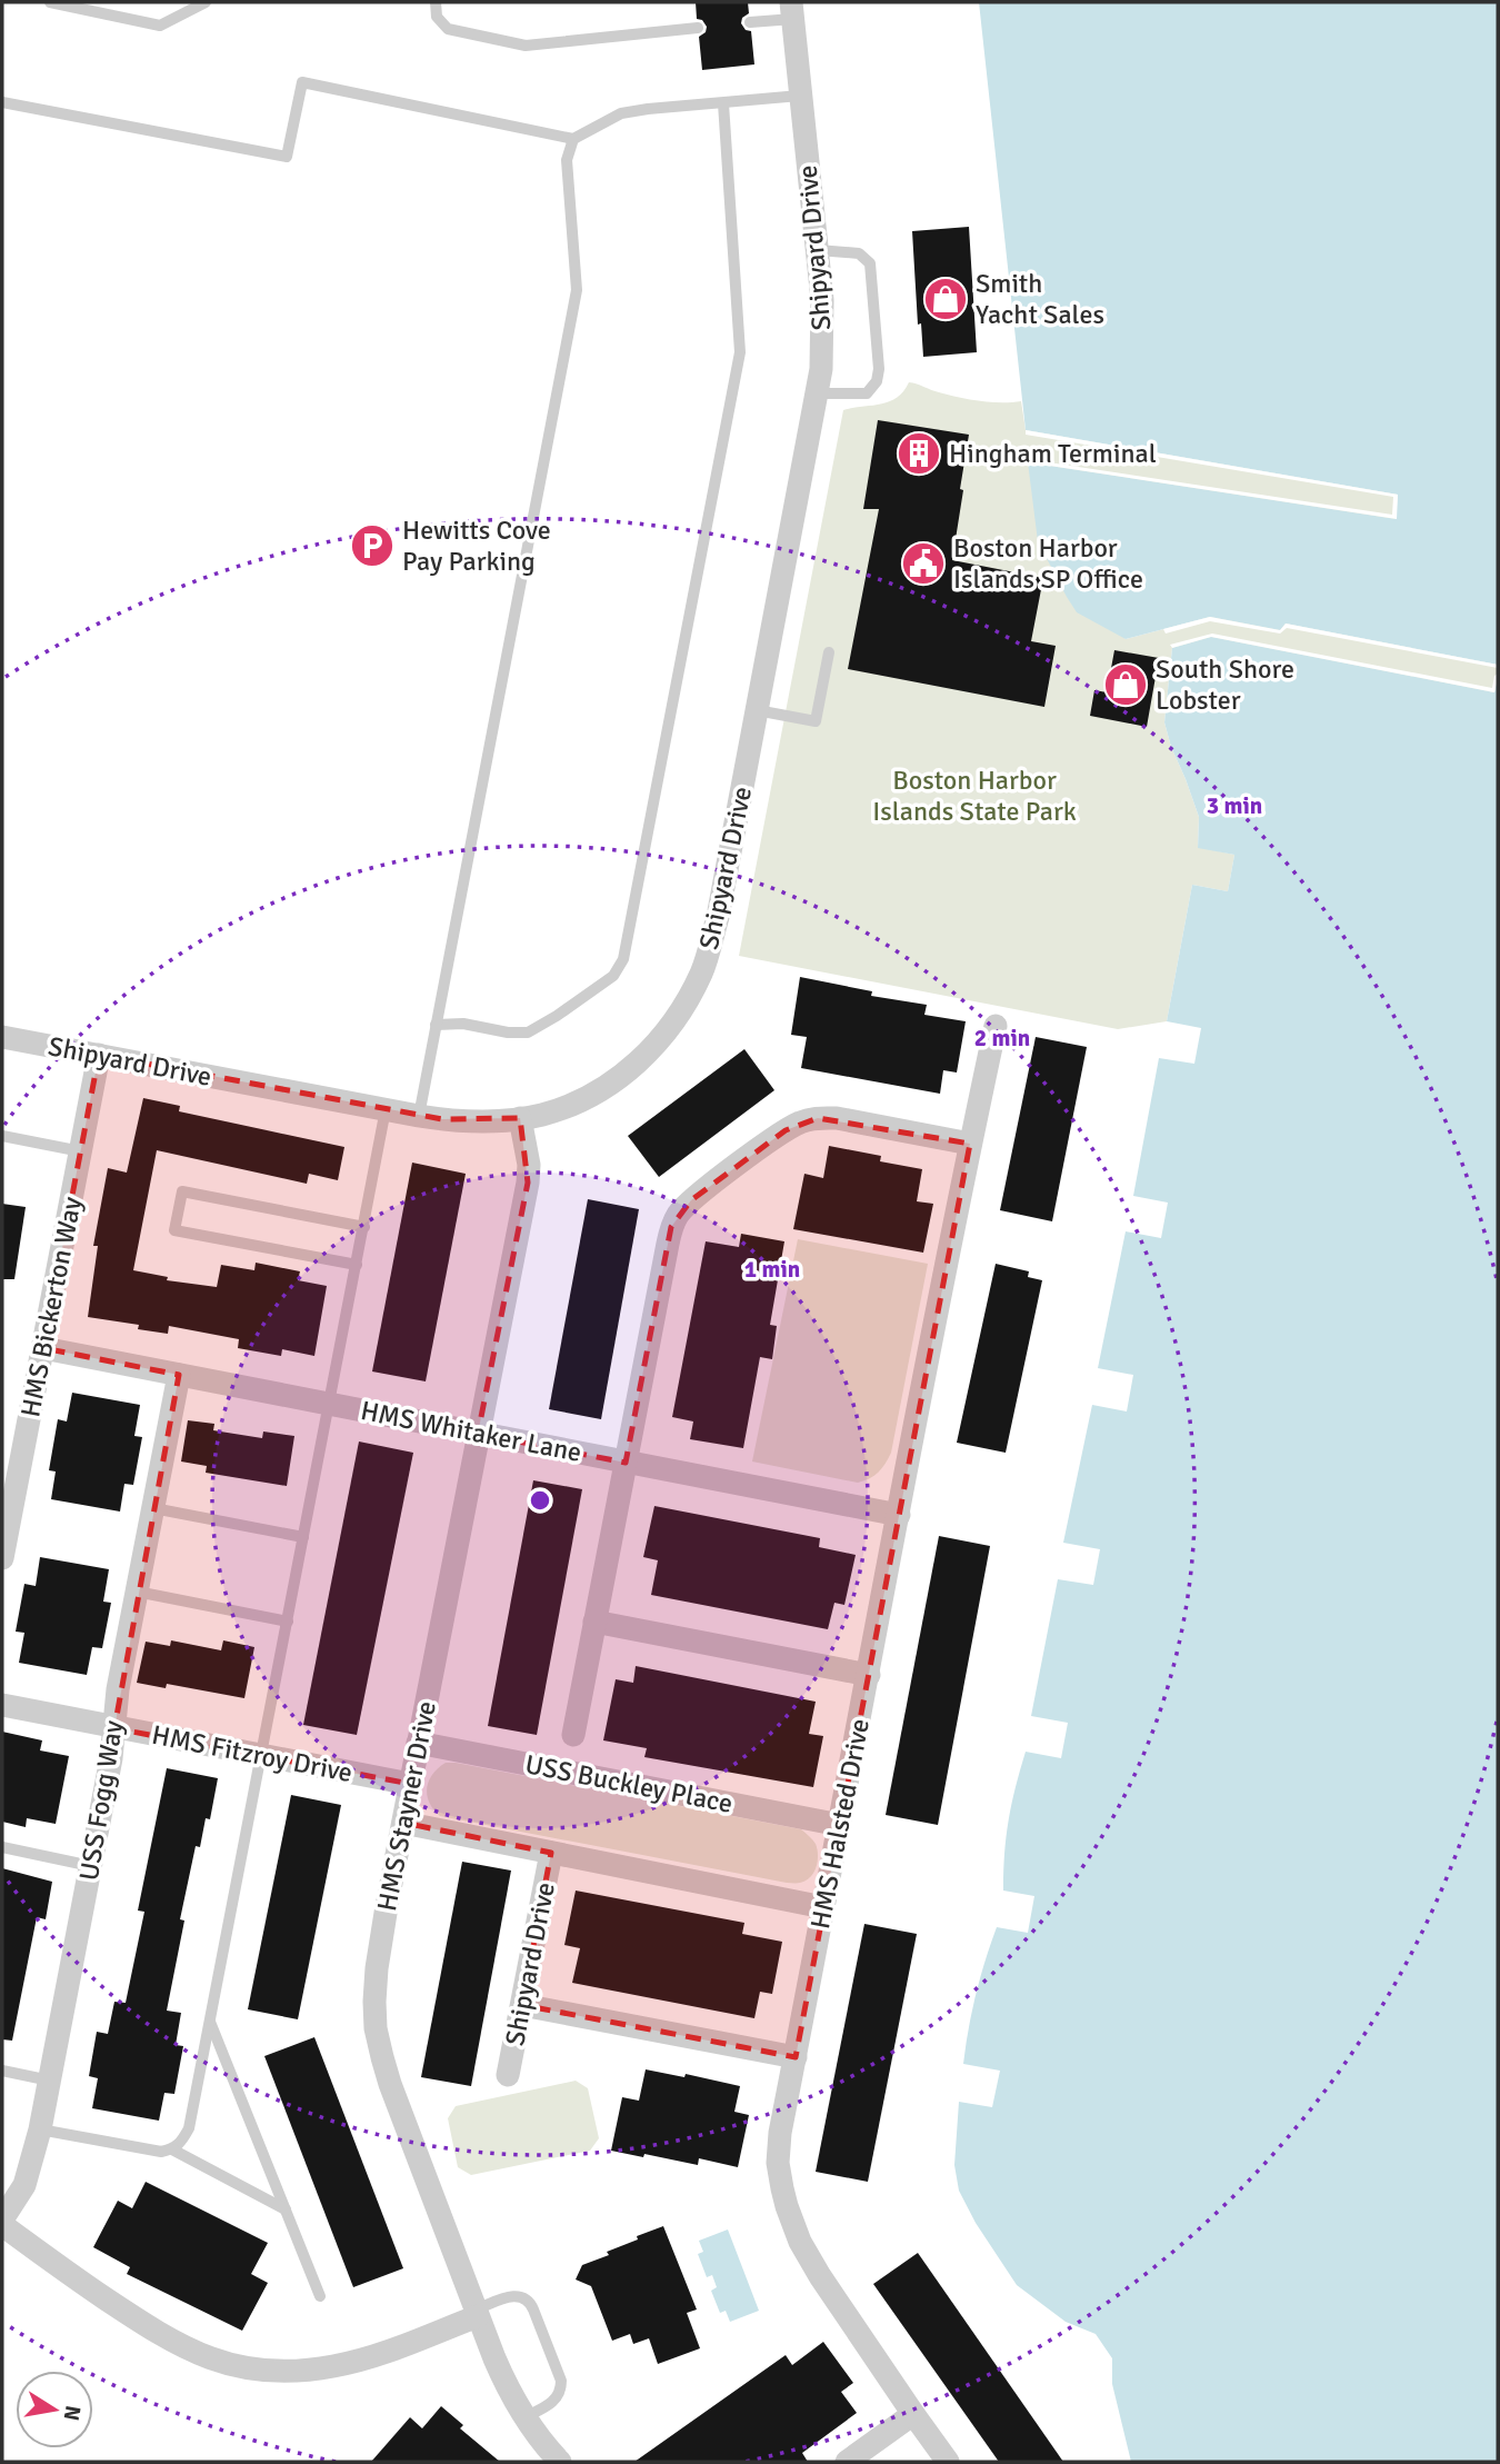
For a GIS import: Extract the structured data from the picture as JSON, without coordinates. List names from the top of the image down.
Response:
{
  "streets": {
    "street": [
      "Shipyard Drive",
      "HMS Bickerton Way",
      "HMS Whitaker Lane",
      "HMS Fitzroy Drive",
      "USS Buckley Place",
      "USS Fogg Way",
      "HMS Stayner Drive",
      "HMS Halsted Drive"
    ]
  },
  "crossings": [
    ["Shipyard Drive", "HMS Bickerton Way"],
    ["Shipyard Drive", "HMS Stayner Drive"],
    ["HMS Bickerton Way", "HMS Whitaker Lane"],
    ["HMS Whitaker Lane", "USS Fogg Way"],
    ["HMS Whitaker Lane", "HMS Stayner Drive"],
    ["HMS Whitaker Lane", "HMS Halsted Drive"],
    ["HMS Fitzroy Drive", "USS Fogg Way"],
    ["HMS Fitzroy Drive", "HMS Stayner Drive"],
    ["USS Buckley Place", "HMS Stayner Drive"],
    ["USS Buckley Place", "HMS Halsted Drive"]
  ],
  "parks": ["Boston Harbor Islands State Park"],
  "places": {
    "shop": ["Smith Yacht Sales", "South Shore Lobster"],
    "building": ["Hingham Terminal"],
    "parking": ["Hewitts Cove Pay Parking"],
    "public building": ["Boston Harbor Islands SP Office"]
  },
  "north": "right",
  "rings": ["3 min", "2 min", "1 min"]
}
